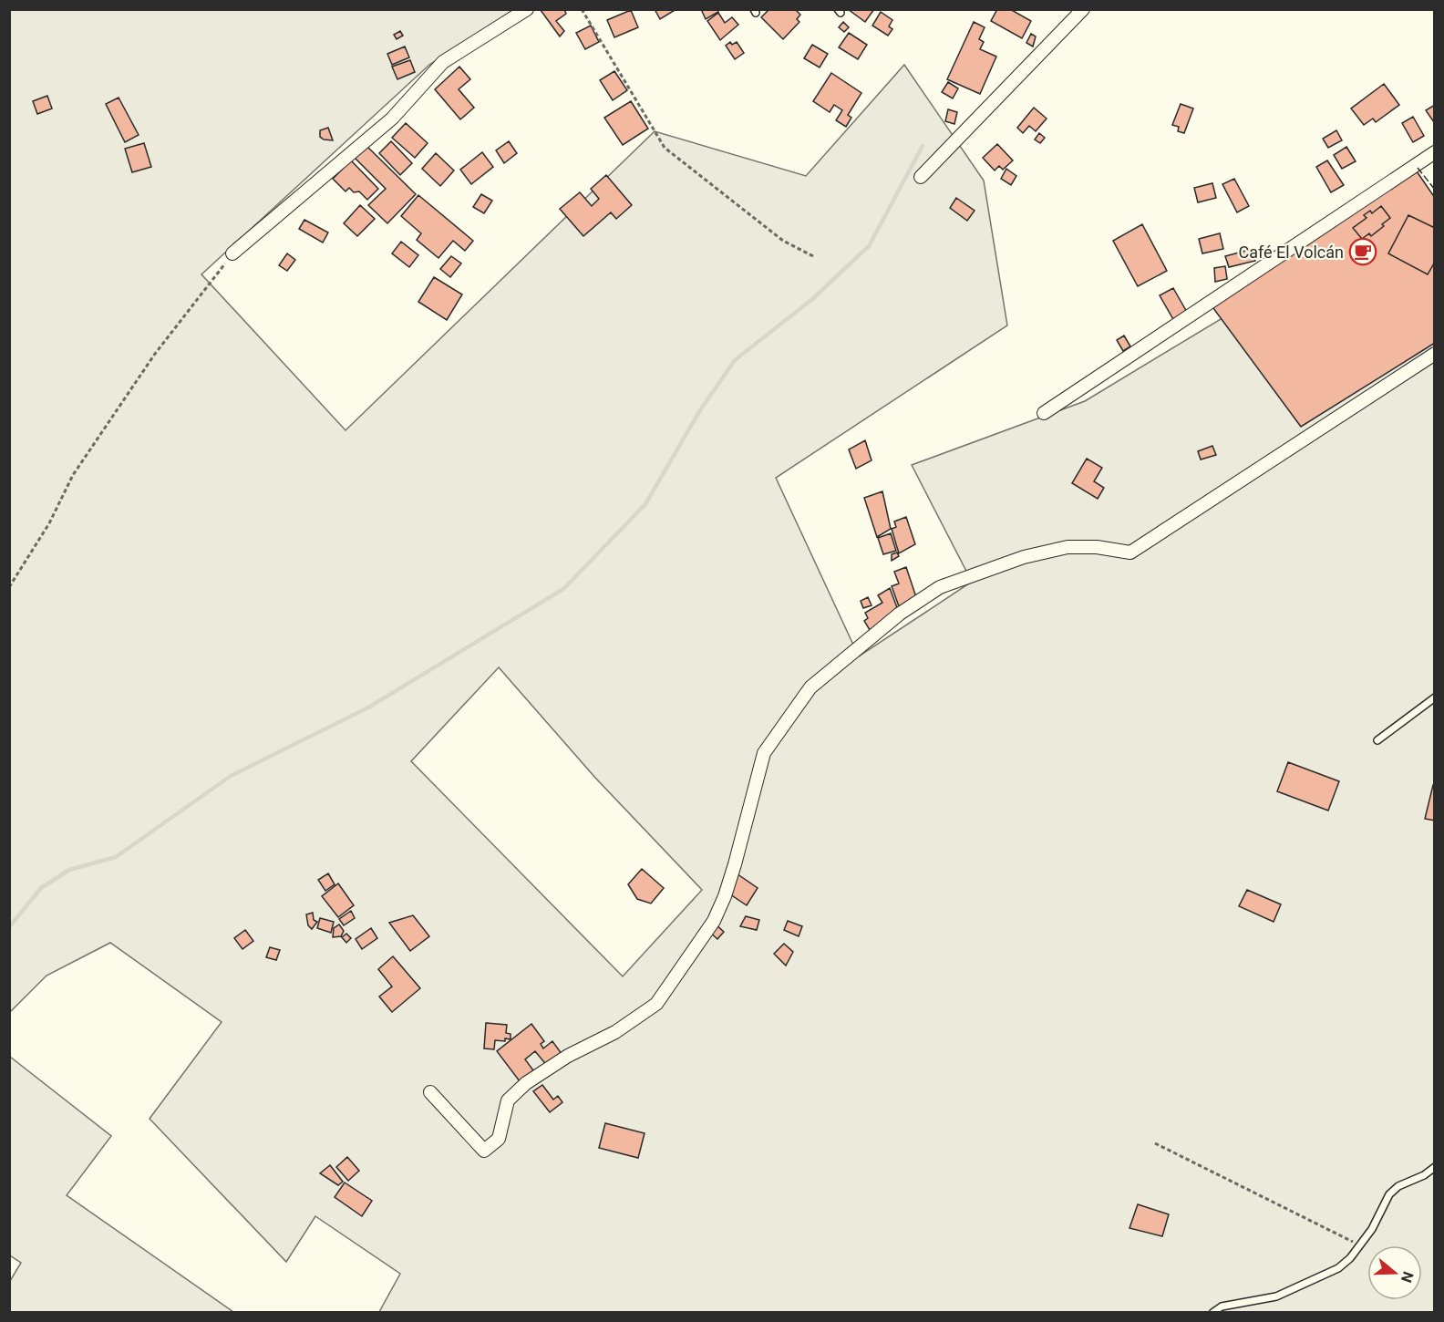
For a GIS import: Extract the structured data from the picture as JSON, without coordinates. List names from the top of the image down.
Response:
{
  "places": {
    "cafe": ["Café El Volcán"]
  },
  "north": "right"
}
